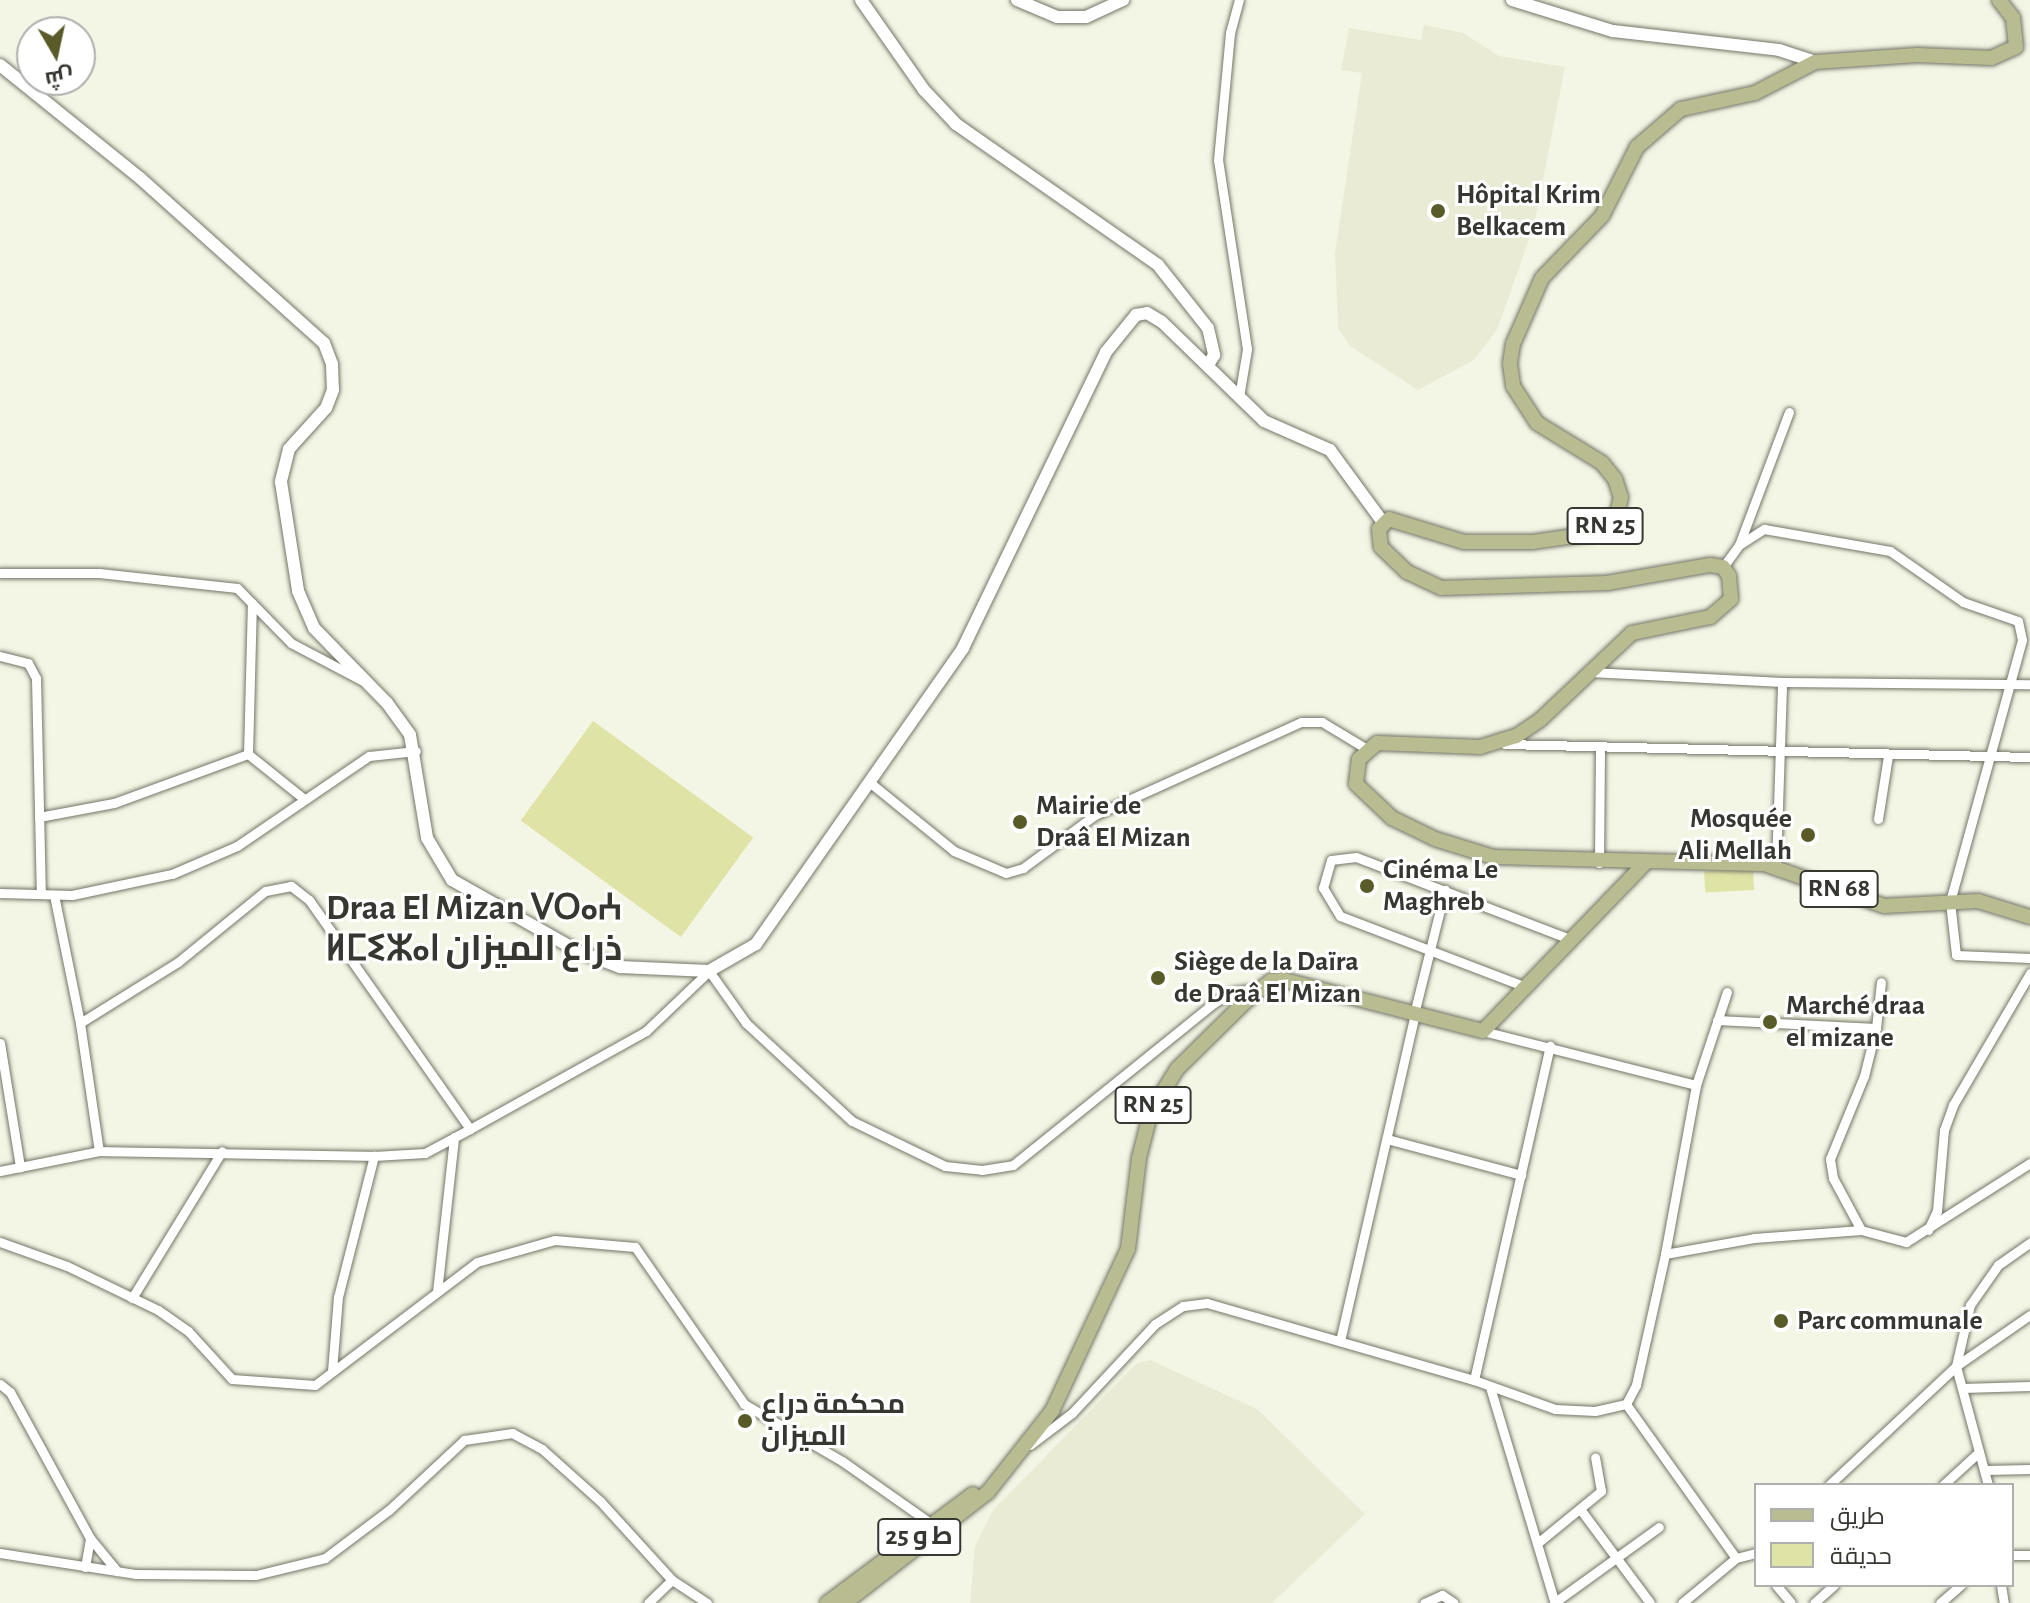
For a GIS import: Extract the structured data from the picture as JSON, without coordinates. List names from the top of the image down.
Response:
{
  "streets": {
    "main road": ["RN 25", "RN 68", "ط و 25"]
  },
  "crossings": [
    ["RN 25", "ط و 25"]
  ],
  "districts": ["Draa El Mizan ⴸⵔⴰⵄ ⵍⵎⵉⵣⴰⵏ ذراع الميزان"],
  "places": [
    "Hôpital Krim Belkacem",
    "Mairie de Draâ El Mizan",
    "Mosquée Ali Mellah",
    "Cinéma Le Maghreb",
    "Siège de la Daïra de Draâ El Mizan",
    "Marché draa el mizane",
    "Parc communale",
    "محكمة دراع الميزان"
  ],
  "legend": ["طريق", "حديقة"],
  "north": "bottom"
}
